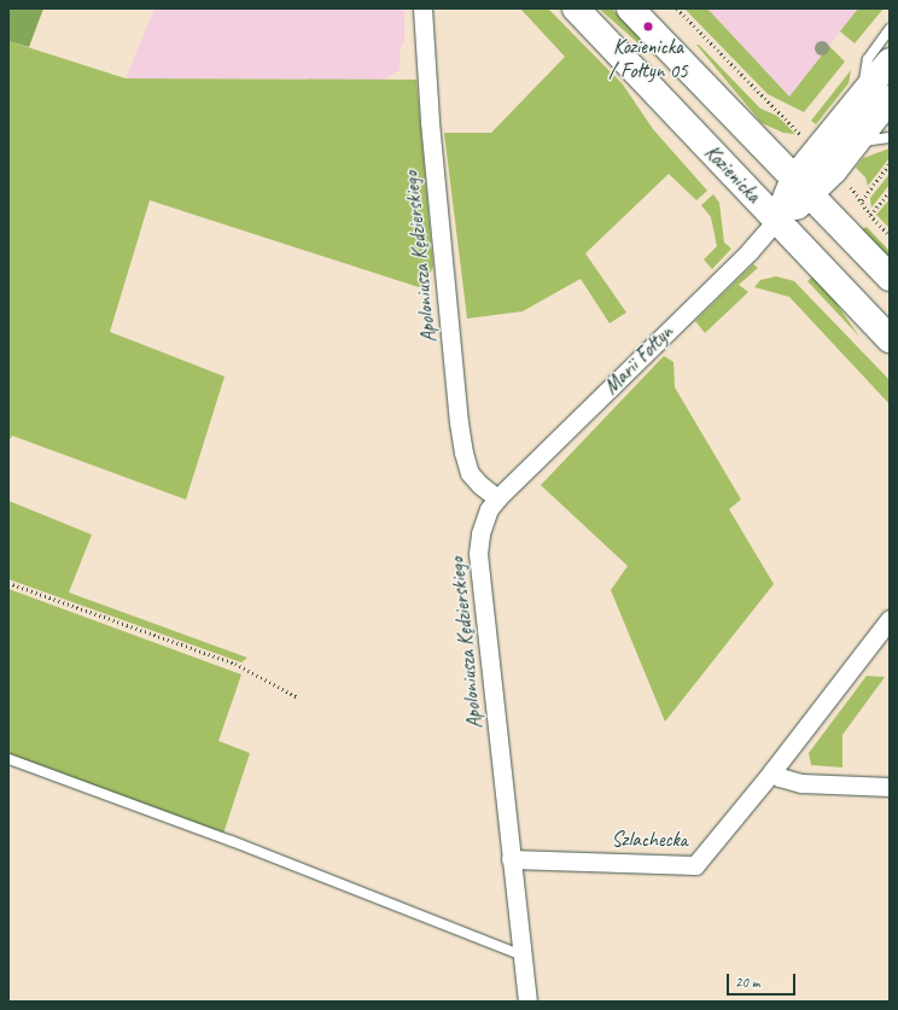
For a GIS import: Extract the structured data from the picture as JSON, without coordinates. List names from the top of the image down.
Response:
{
  "streets": {
    "main road": ["Kozienicka", "Marii Fołtyn"],
    "street": ["Apoloniusza Kędzierskiego", "Szlachecka"]
  },
  "crossings": [
    ["Kozienicka", "Marii Fołtyn"],
    ["Apoloniusza Kędzierskiego", "Marii Fołtyn"],
    ["Apoloniusza Kędzierskiego", "Szlachecka"]
  ],
  "places": ["Kozienicka / Fołtyn 05"],
  "scale_bar": "20 m"
}
